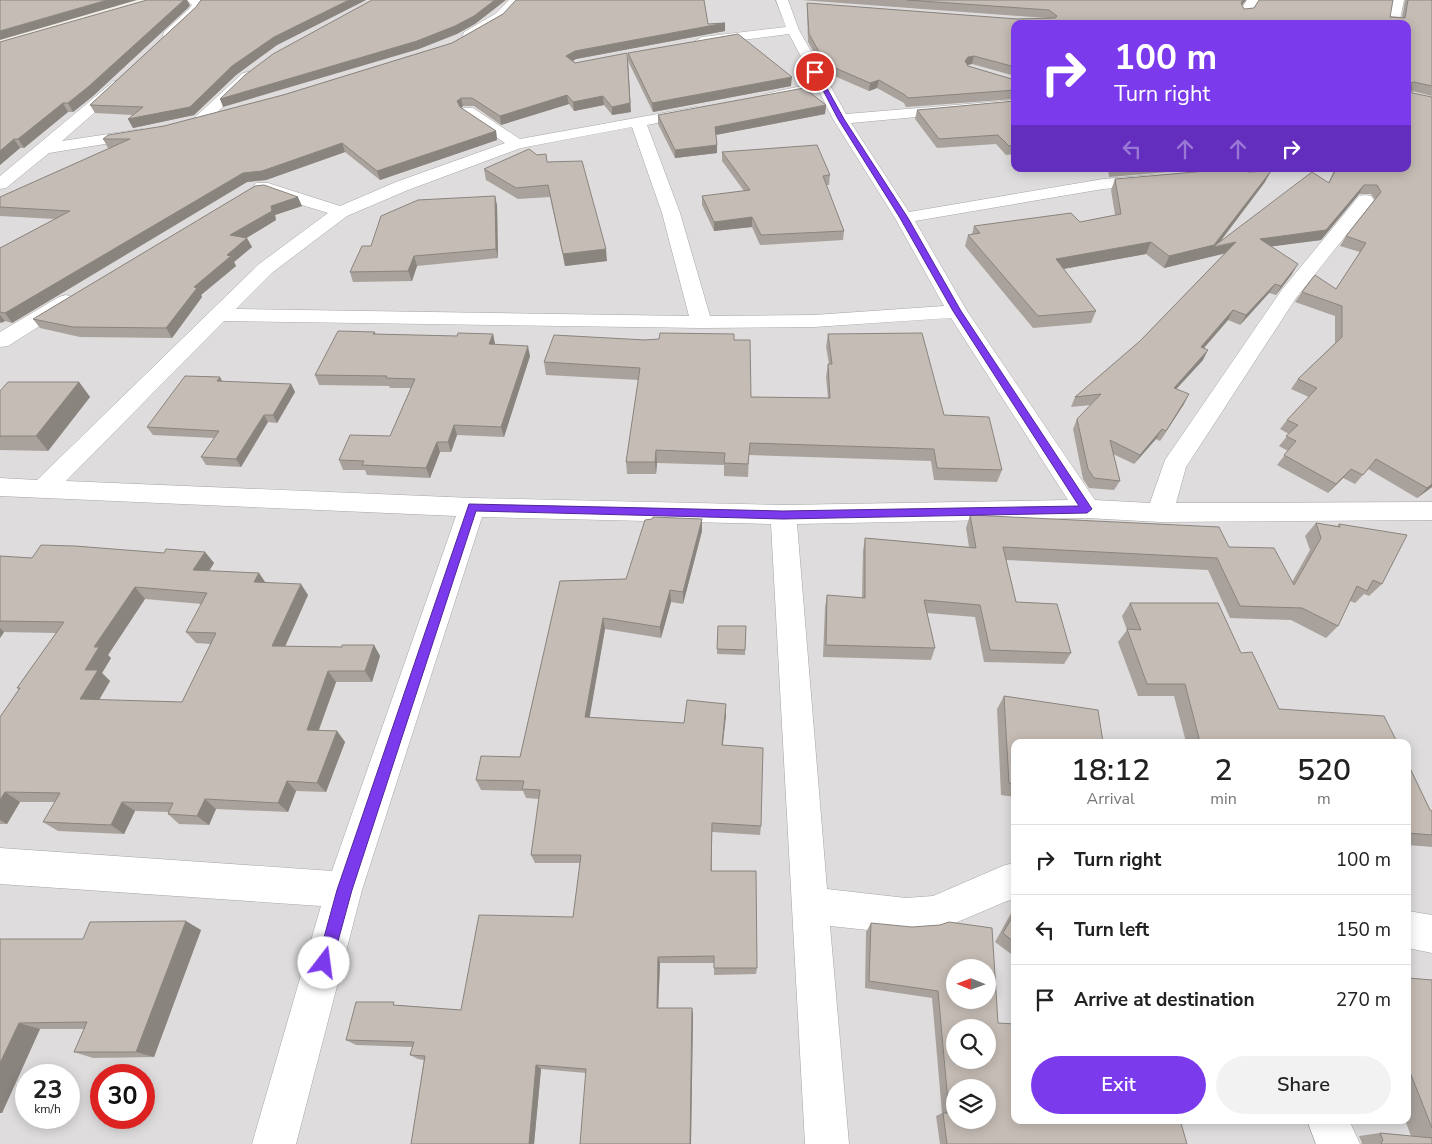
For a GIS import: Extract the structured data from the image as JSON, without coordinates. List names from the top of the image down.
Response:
{
  "north": "left",
  "page": {
    "turn": ["100 m", "Turn right"],
    "eta": [
      "18:12",
      "Arrival",
      "2",
      "min",
      "520",
      "m"
    ],
    "list": [
      {
        "name": "Turn right",
        "value": "100 m"
      },
      {
        "name": "Turn left",
        "value": "150 m"
      },
      {
        "name": "Arrive at destination",
        "value": "270 m"
      }
    ],
    "buttons": ["Exit", "Share"],
    "speed": "23 km/h",
    "limit": "30"
  }
}
